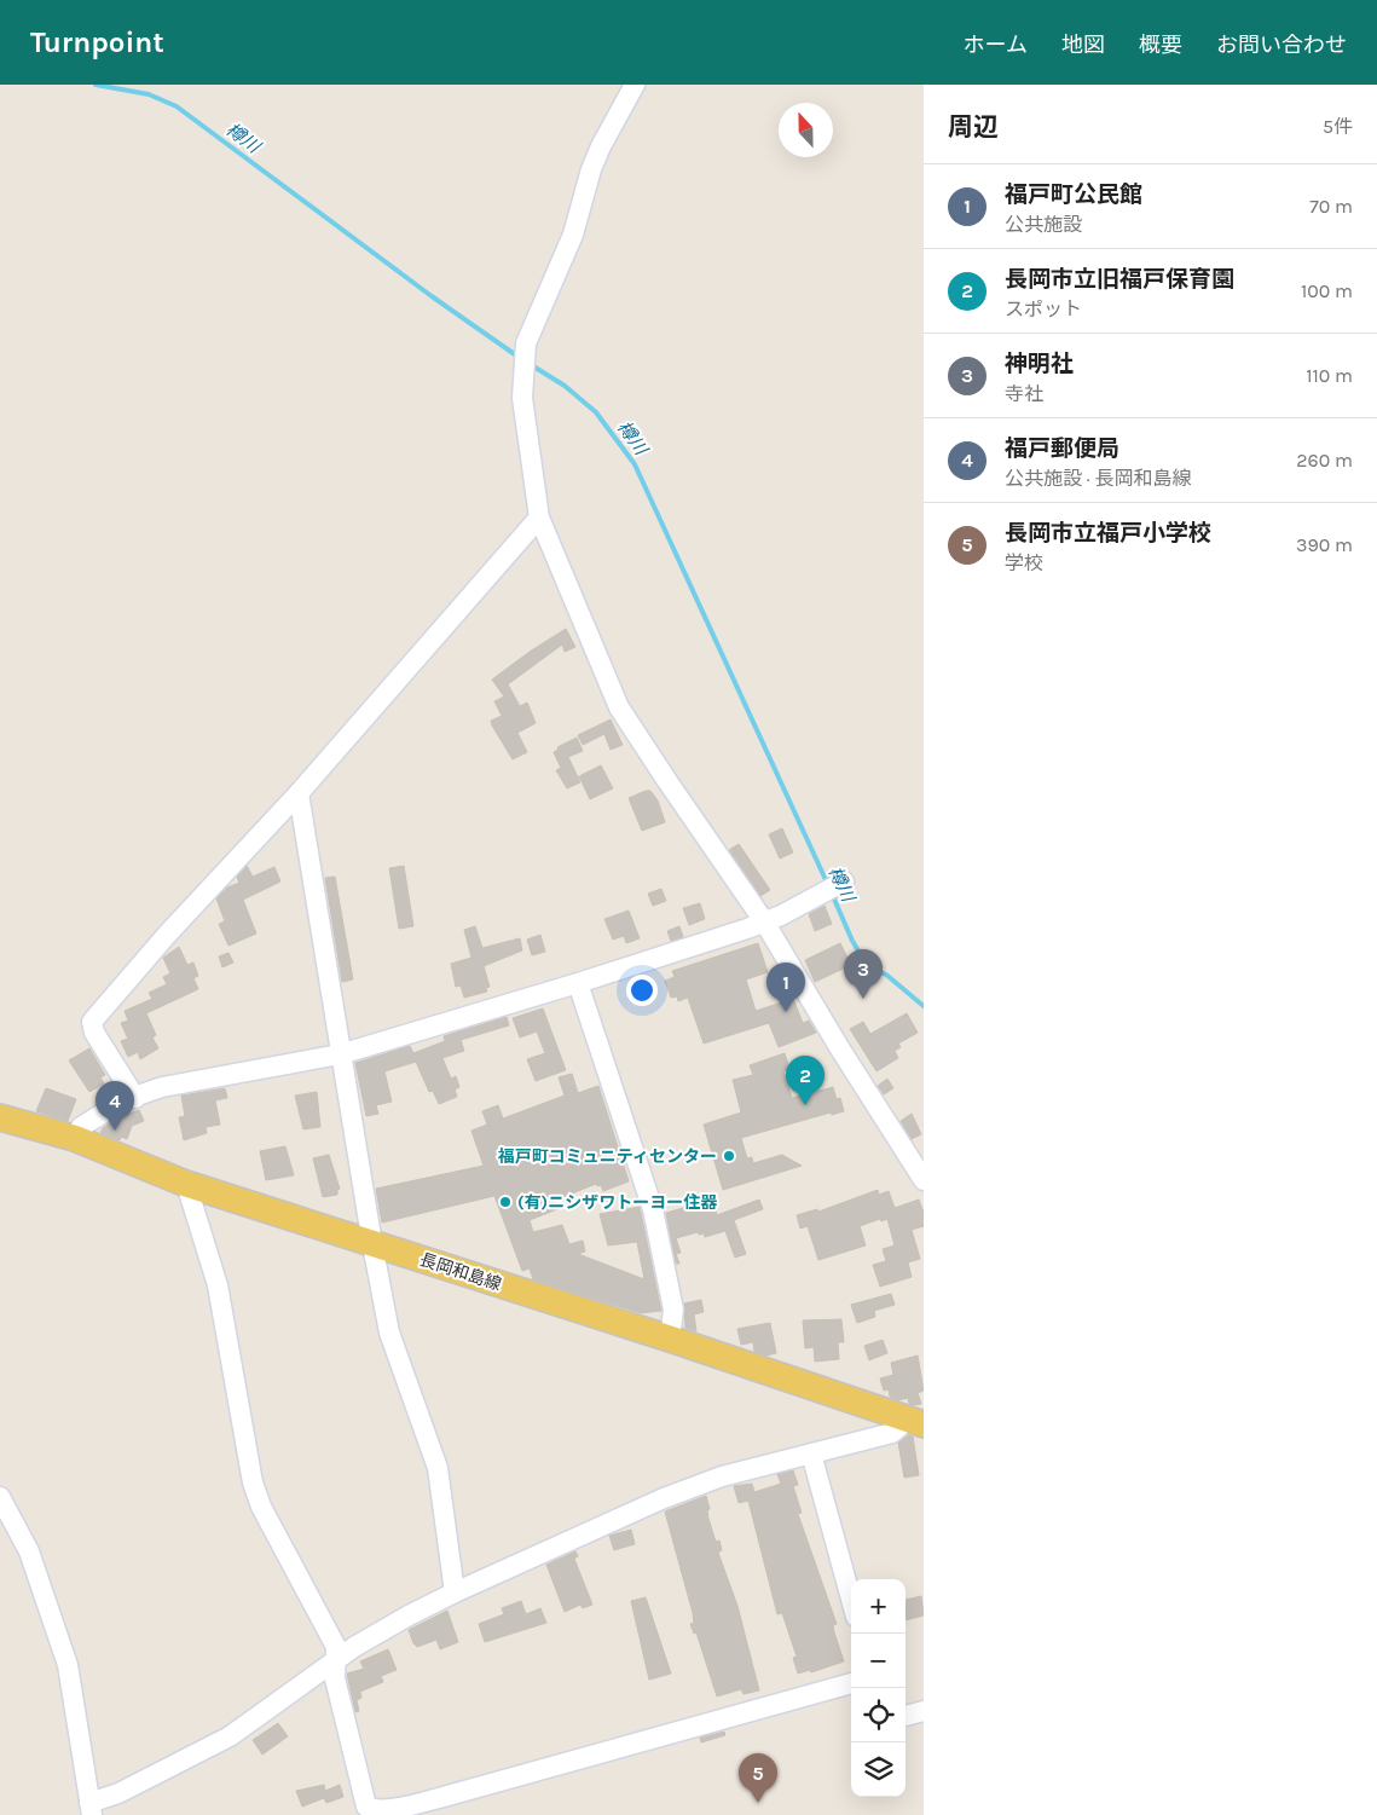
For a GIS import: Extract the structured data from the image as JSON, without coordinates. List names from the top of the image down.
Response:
{
  "streets": {
    "main road": ["長岡和島線"]
  },
  "water": ["樽川"],
  "places": ["福戸町コミュニティセンター", "(有)ニシザワトーヨー住器"],
  "north": "top",
  "page": {
    "header": "Turnpoint",
    "nav": [
      "ホーム",
      "地図",
      "概要",
      "お問い合わせ"
    ],
    "heading": ["周辺", "5件"],
    "list": [
      {
        "mark": "1",
        "name": "福戸町公民館",
        "note": "公共施設",
        "value": "70 m"
      },
      {
        "mark": "2",
        "name": "長岡市立旧福戸保育園",
        "note": "スポット",
        "value": "100 m"
      },
      {
        "mark": "3",
        "name": "神明社",
        "note": "寺社",
        "value": "110 m"
      },
      {
        "mark": "4",
        "name": "福戸郵便局",
        "note": "公共施設 · 長岡和島線",
        "value": "260 m"
      },
      {
        "mark": "5",
        "name": "長岡市立福戸小学校",
        "note": "学校",
        "value": "390 m"
      }
    ],
    "pins": [
      "3",
      "1",
      "2",
      "4",
      "5"
    ],
    "map_buttons": ["+", "−"]
  }
}
